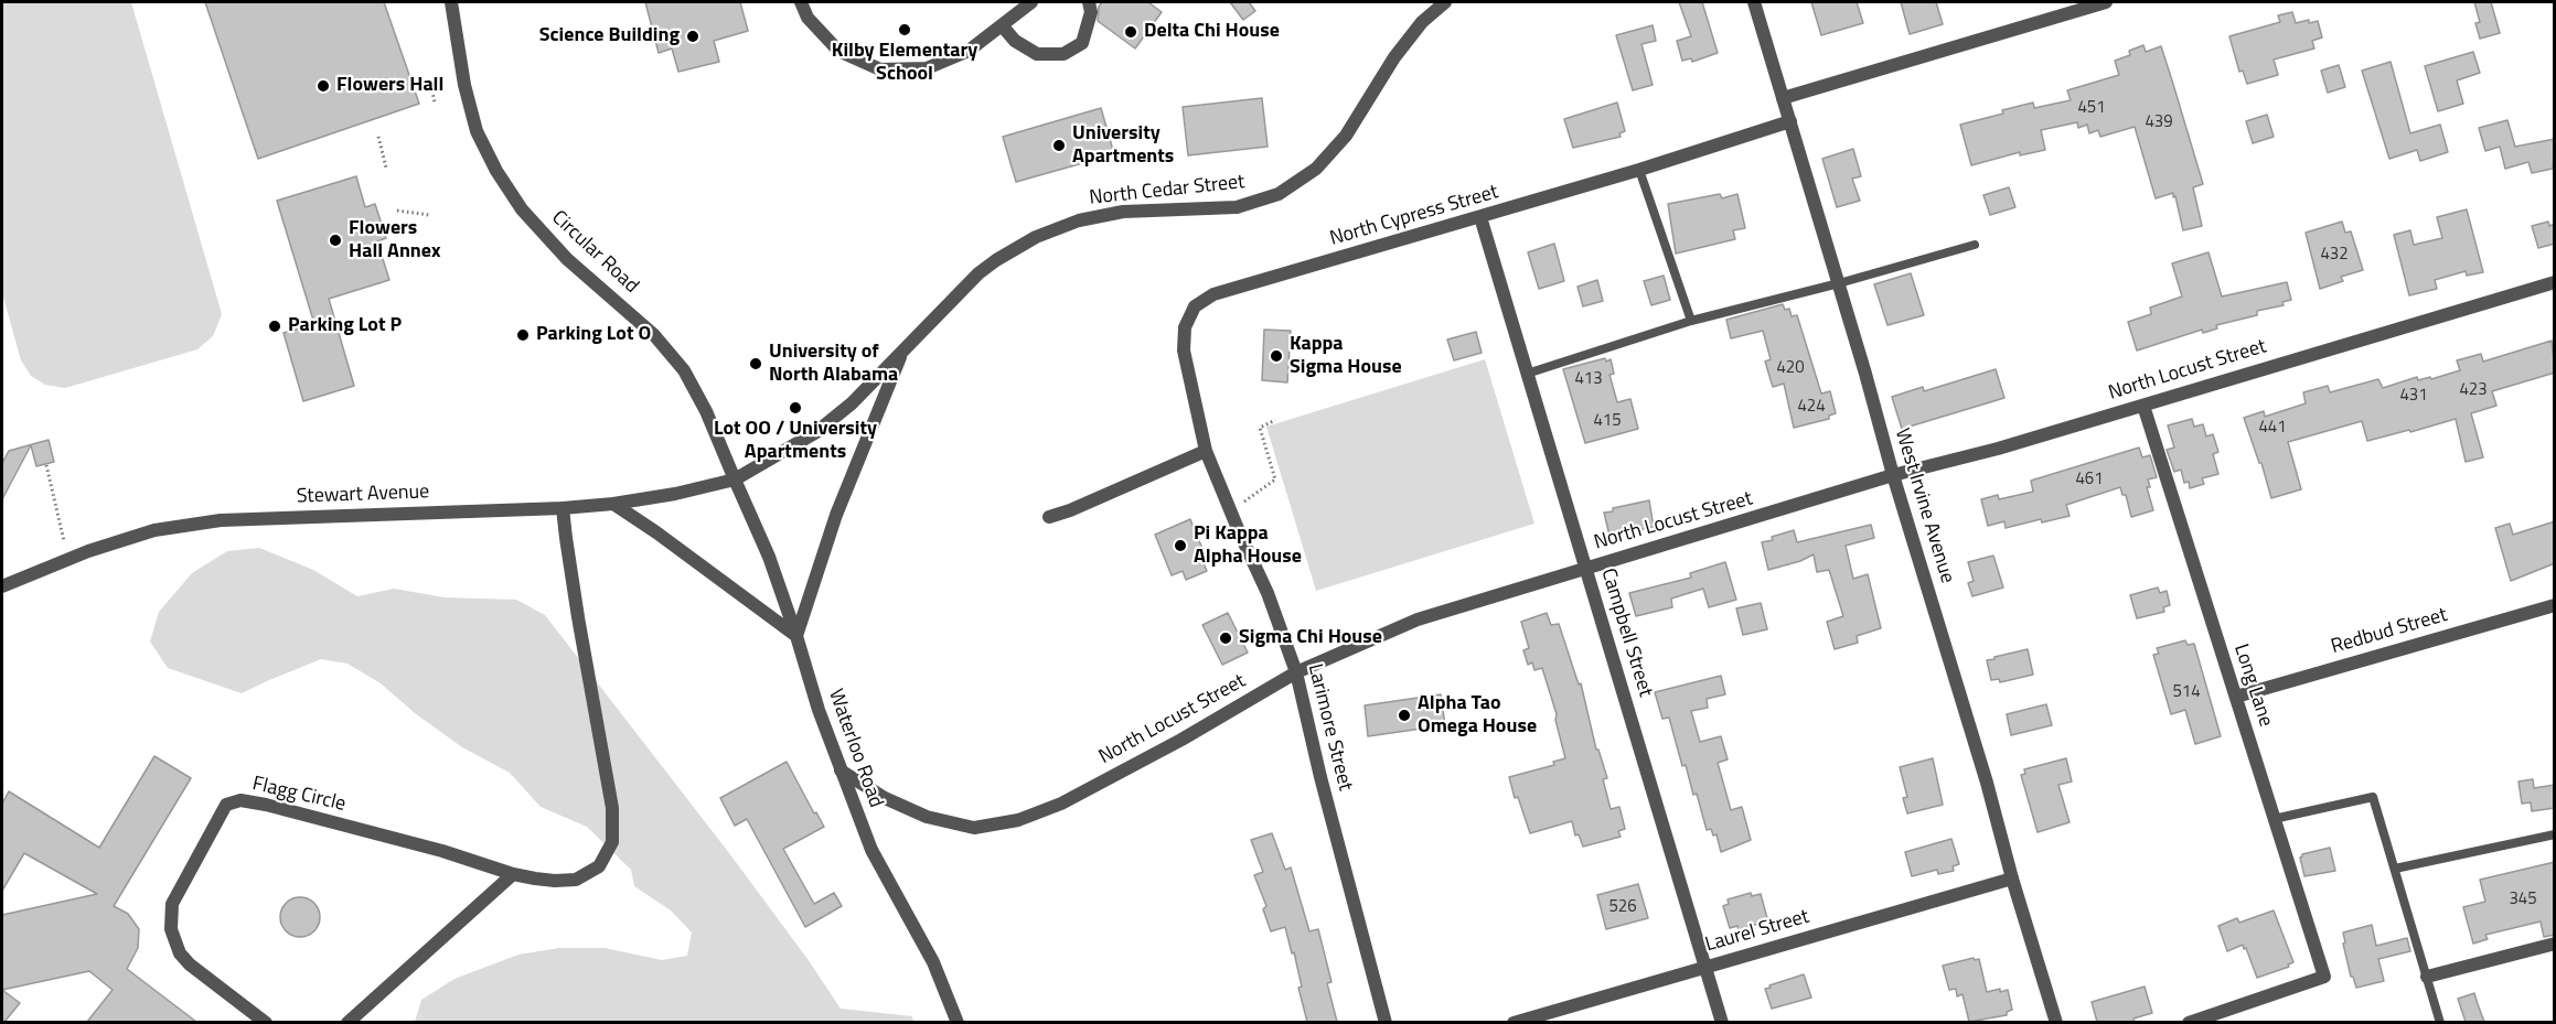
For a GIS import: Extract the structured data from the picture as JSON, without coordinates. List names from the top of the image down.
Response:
{
  "streets": {
    "street": [
      "North Cedar Street",
      "North Cypress Street",
      "Circular Road",
      "North Locust Street",
      "Stewart Avenue",
      "West Irvine Avenue",
      "Redbud Street",
      "Campbell Street",
      "Long Lane",
      "Larimore Street",
      "Waterloo Road",
      "Flagg Circle",
      "Laurel Street"
    ]
  },
  "crossings": [
    ["North Cedar Street", "Circular Road"],
    ["North Cedar Street", "Stewart Avenue"],
    ["North Cedar Street", "Waterloo Road"],
    ["North Cypress Street", "West Irvine Avenue"],
    ["North Cypress Street", "Campbell Street"],
    ["North Cypress Street", "Larimore Street"],
    ["Circular Road", "Stewart Avenue"],
    ["Circular Road", "Waterloo Road"],
    ["North Locust Street", "West Irvine Avenue"],
    ["North Locust Street", "Campbell Street"],
    ["North Locust Street", "Long Lane"],
    ["North Locust Street", "Larimore Street"],
    ["North Locust Street", "Waterloo Road"],
    ["Stewart Avenue", "Waterloo Road"],
    ["Stewart Avenue", "Flagg Circle"],
    ["West Irvine Avenue", "Laurel Street"],
    ["Redbud Street", "Long Lane"],
    ["Campbell Street", "Laurel Street"]
  ],
  "places": [
    "Kilby Elementary School",
    "Delta Chi House",
    "Science Building",
    "Flowers Hall",
    "University Apartments",
    "Flowers Hall Annex",
    "Parking Lot P",
    "Parking Lot O",
    "Kappa Sigma House",
    "University of North Alabama",
    "Lot OO / University Apartments",
    "Pi Kappa Alpha House",
    "Sigma Chi House",
    "Alpha Tao Omega House"
  ],
  "house_numbers": [
    "451",
    "439",
    "432",
    "420",
    "413",
    "423",
    "431",
    "424",
    "415",
    "441",
    "461",
    "514",
    "345",
    "526"
  ]
}
